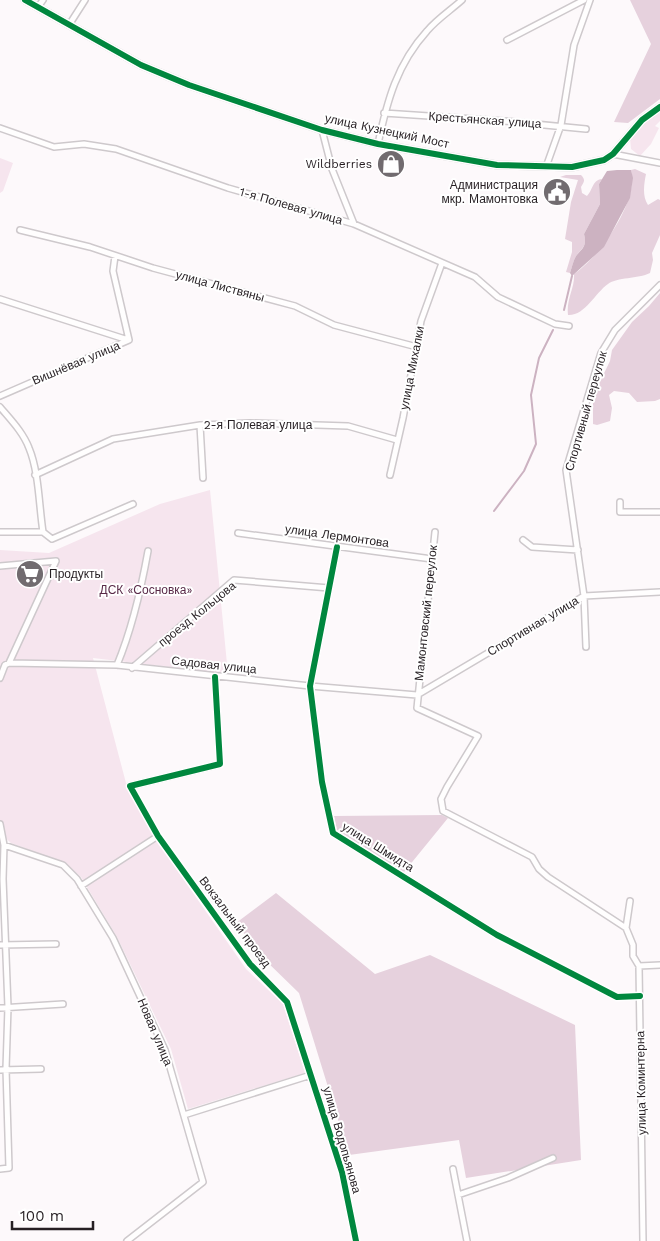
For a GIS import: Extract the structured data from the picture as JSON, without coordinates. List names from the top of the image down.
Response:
{
  "streets": {
    "street": [
      "Крестьянская улица",
      "улица Кузнецкий Мост",
      "1-я Полевая улица",
      "улица Листвяны",
      "Вишнёвая улица",
      "улица Михалки",
      "Спортивный переулок",
      "2-я Полевая улица",
      "улица Лермонтова",
      "Мамонтовский переулок",
      "проезд Кольцова",
      "Спортивная улица",
      "Садовая улица",
      "улица Шмидта",
      "Вокзальный проезд",
      "Новая улица",
      "улица Коминтерна",
      "улица Водопьянова"
    ]
  },
  "crossings": [
    ["1-я Полевая улица", "улица Михалки"],
    ["улица Листвяны", "Вишнёвая улица"],
    ["улица Листвяны", "улица Михалки"],
    ["улица Михалки", "2-я Полевая улица"],
    ["Спортивный переулок", "Спортивная улица"],
    ["улица Лермонтова", "Мамонтовский переулок"],
    ["улица Лермонтова", "улица Шмидта"],
    ["Мамонтовский переулок", "Спортивная улица"],
    ["Мамонтовский переулок", "Садовая улица"],
    ["проезд Кольцова", "Садовая улица"],
    ["проезд Кольцова", "улица Шмидта"],
    ["Спортивная улица", "Садовая улица"],
    ["Садовая улица", "улица Шмидта"],
    ["Садовая улица", "Вокзальный проезд"],
    ["улица Шмидта", "улица Коминтерна"],
    ["Вокзальный проезд", "улица Водопьянова"]
  ],
  "parks": ["ДСК «Сосновка»"],
  "places": {
    "shop": ["Wildberries"],
    "public building": ["Администрация мкр. Мамонтовка"],
    "supermarket": ["Продукты"]
  },
  "scale_bar": "100 m"
}
